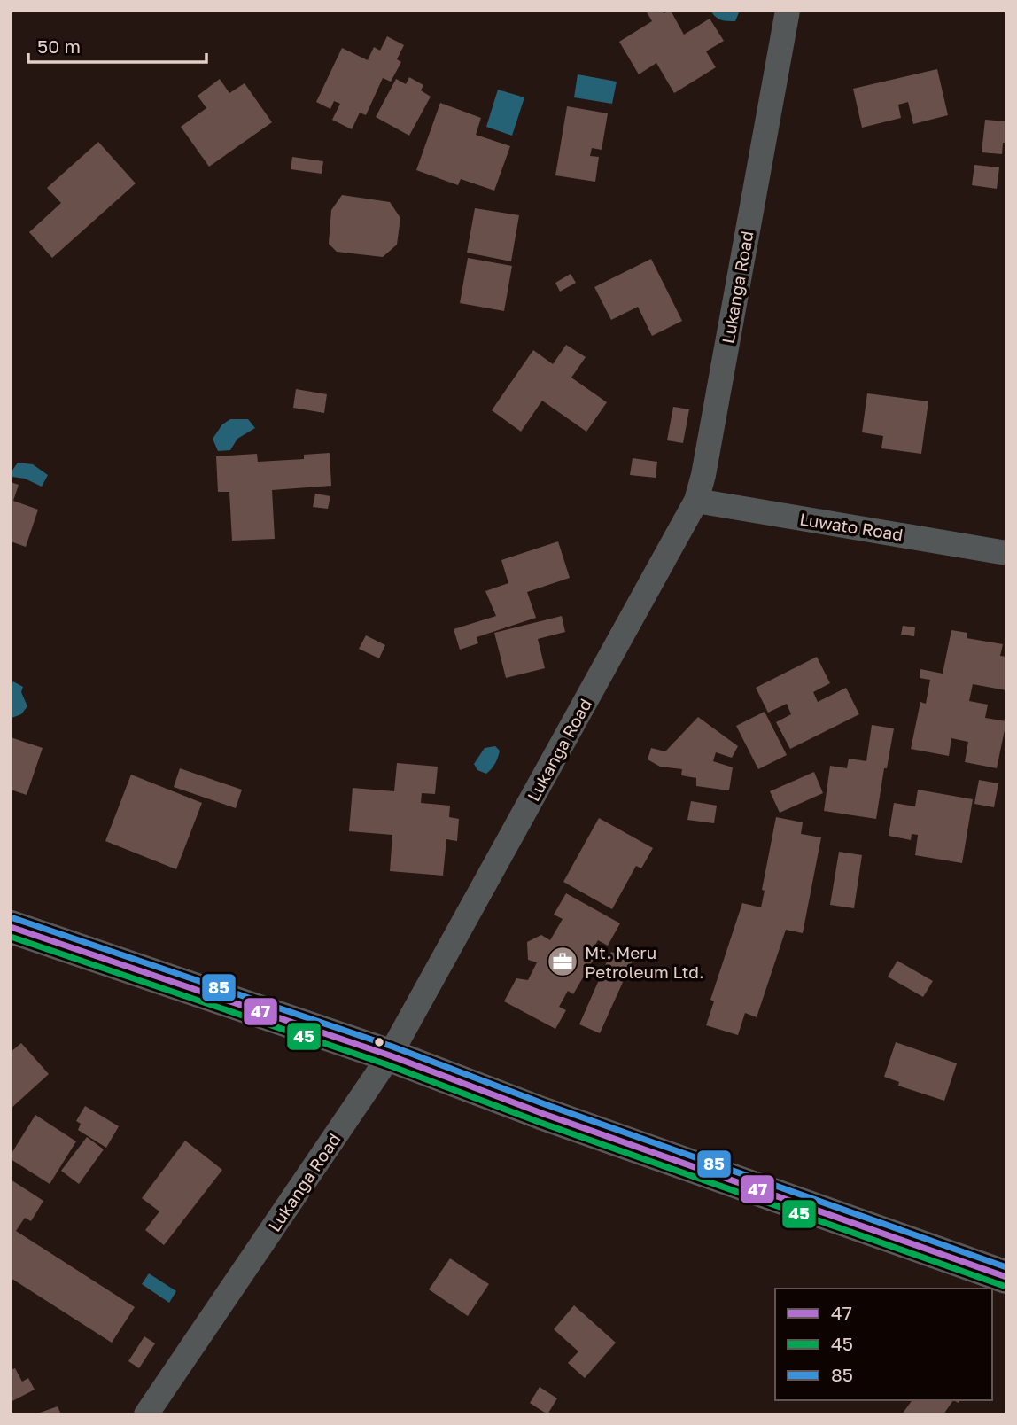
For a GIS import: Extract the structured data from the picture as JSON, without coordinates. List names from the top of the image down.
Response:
{
  "streets": {
    "street": ["Lukanga Road", "Luwato Road"]
  },
  "crossings": [
    ["Lukanga Road", "Luwato Road"]
  ],
  "places": {
    "office": ["Mt. Meru Petroleum Ltd."]
  },
  "lines": ["transit line 85", "transit line 47", "transit line 45"],
  "legend": ["47", "45", "85"],
  "scale_bar": "50 m"
}
